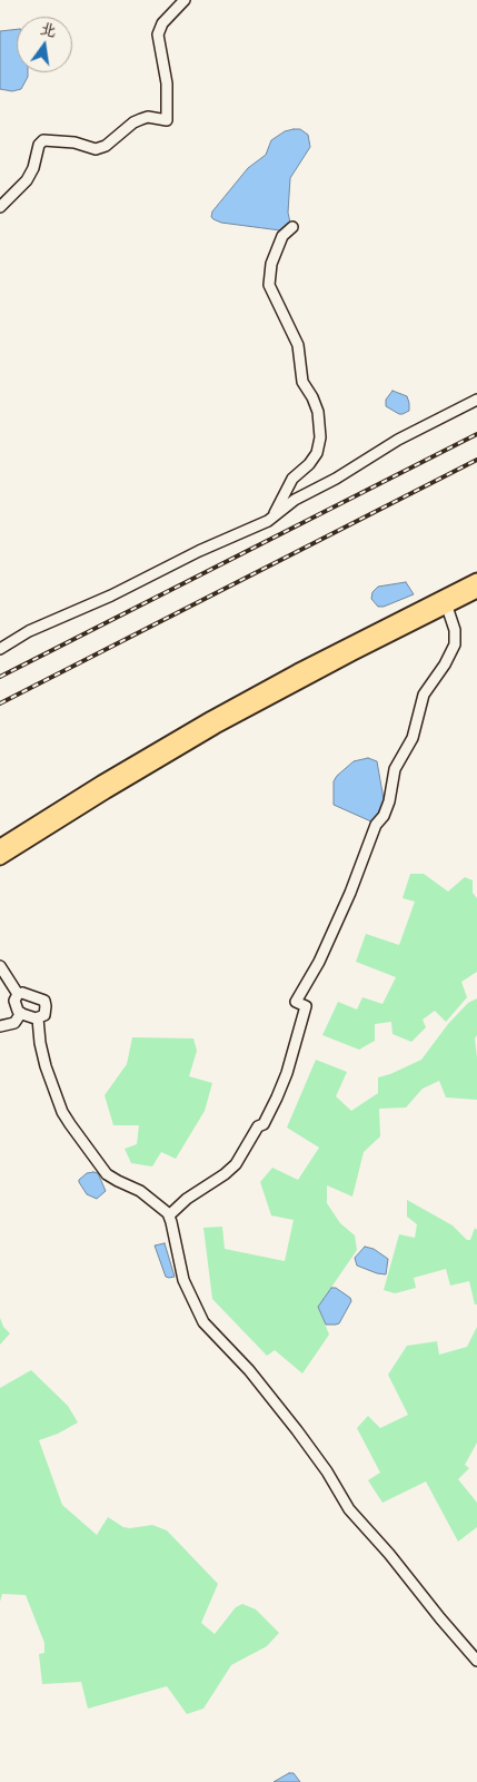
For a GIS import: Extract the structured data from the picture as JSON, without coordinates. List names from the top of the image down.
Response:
{
  "north": "top"
}
